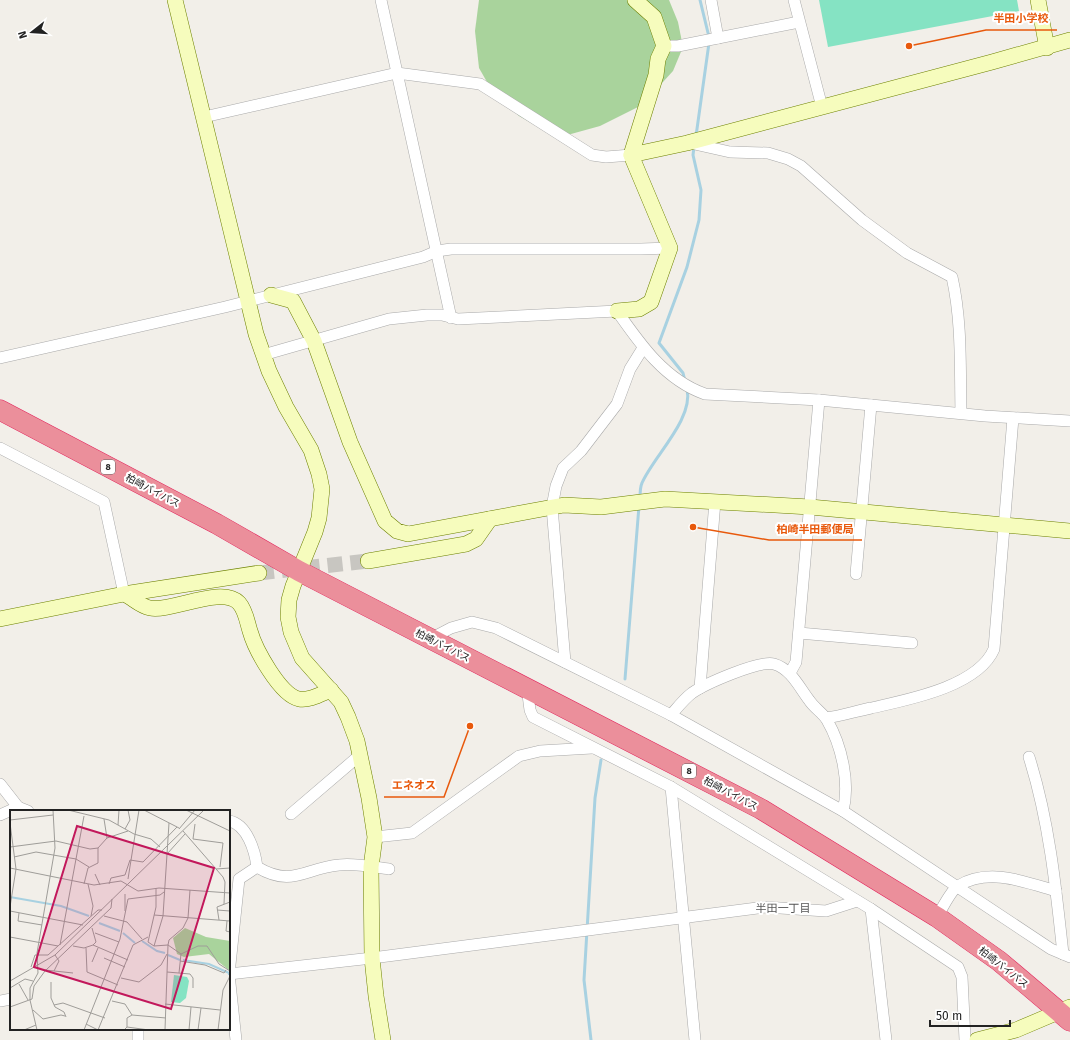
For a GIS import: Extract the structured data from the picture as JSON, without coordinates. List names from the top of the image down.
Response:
{
  "streets": {
    "highway": ["8", "柏崎バイパス"]
  },
  "districts": ["半田一丁目"],
  "places": ["半田小学校", "柏崎半田郵便局", "エネオス"],
  "scale_bar": "50 m",
  "north": "left"
}
